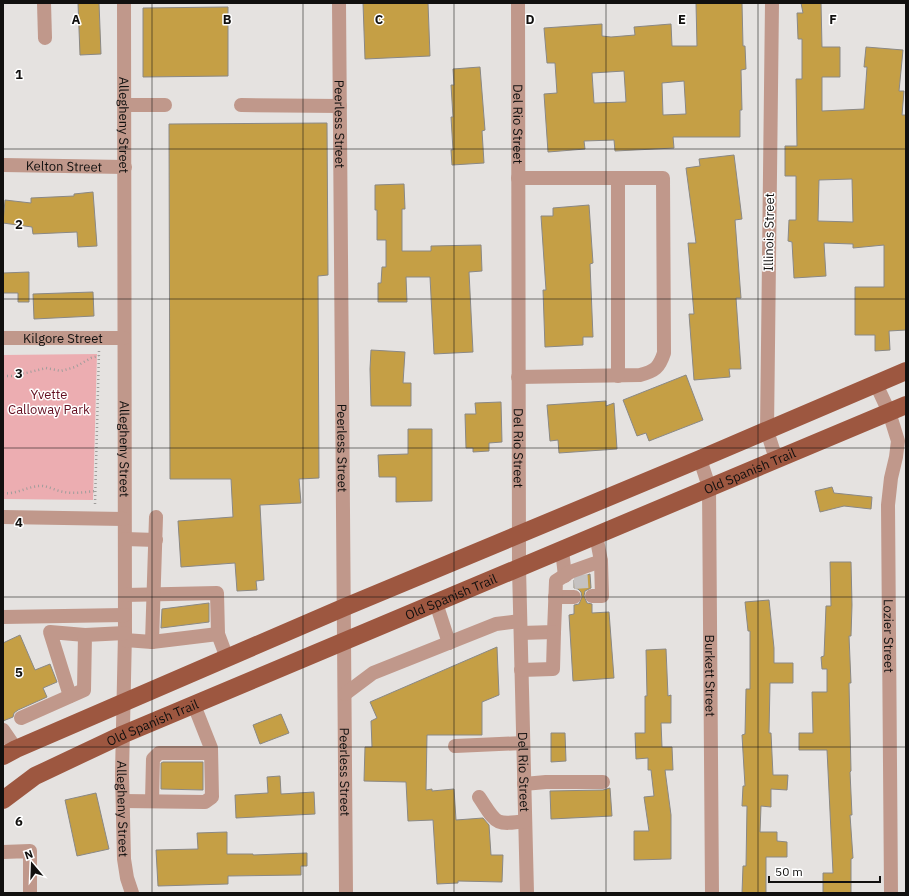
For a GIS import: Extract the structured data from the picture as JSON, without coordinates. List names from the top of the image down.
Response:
{
  "streets": {
    "main road": ["Old Spanish Trail"],
    "street": [
      "Peerless Street",
      "Del Rio Street",
      "Allegheny Street",
      "Kelton Street",
      "Illinois Street",
      "Kilgore Street",
      "Lozier Street",
      "Burkett Street"
    ]
  },
  "crossings": [
    ["Peerless Street", "Old Spanish Trail"],
    ["Del Rio Street", "Old Spanish Trail"],
    ["Allegheny Street", "Kelton Street"],
    ["Allegheny Street", "Kilgore Street"],
    ["Allegheny Street", "Old Spanish Trail"],
    ["Illinois Street", "Old Spanish Trail"],
    ["Old Spanish Trail", "Lozier Street"],
    ["Old Spanish Trail", "Burkett Street"]
  ],
  "parks": ["Yvette Calloway Park"],
  "scale_bar": "50 m",
  "north": "top",
  "grid": {
    "columns": [
      "A",
      "B",
      "C",
      "D",
      "E",
      "F"
    ],
    "rows": [
      "1",
      "2",
      "3",
      "4",
      "5",
      "6"
    ]
  }
}
